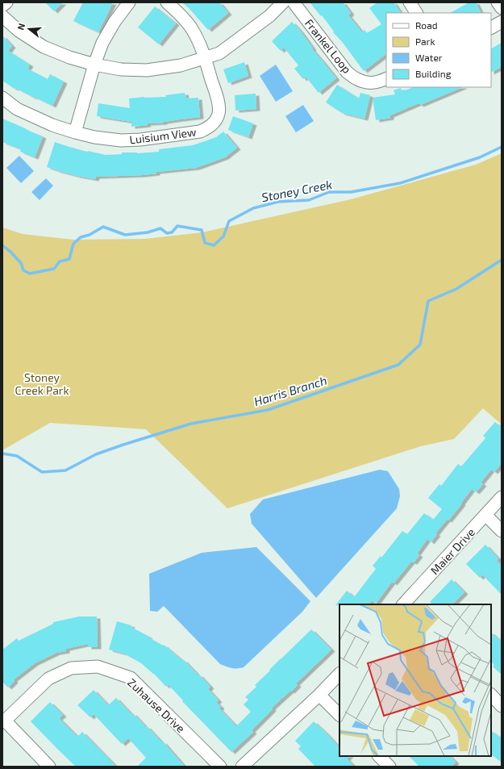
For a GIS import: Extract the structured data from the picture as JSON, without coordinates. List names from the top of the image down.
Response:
{
  "streets": {
    "street": [
      "Frankel Loop",
      "Luisium View",
      "Maier Drive",
      "Zuhause Drive"
    ]
  },
  "water": ["Stoney Creek", "Harris Branch"],
  "parks": ["Stoney Creek Park"],
  "legend": [
    "Road",
    "Park",
    "Water",
    "Building"
  ],
  "north": "left"
}
